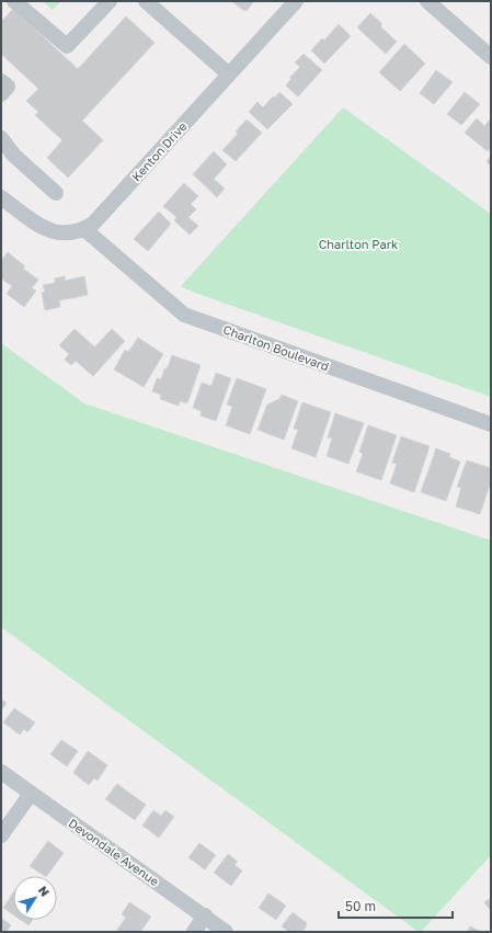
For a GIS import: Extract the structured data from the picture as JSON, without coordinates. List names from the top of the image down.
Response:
{
  "streets": {
    "street": ["Kenton Drive", "Charlton Boulevard", "Devondale Avenue"]
  },
  "crossings": [
    ["Kenton Drive", "Charlton Boulevard"]
  ],
  "parks": ["Charlton Park"],
  "scale_bar": "50 m",
  "north": "top right"
}
